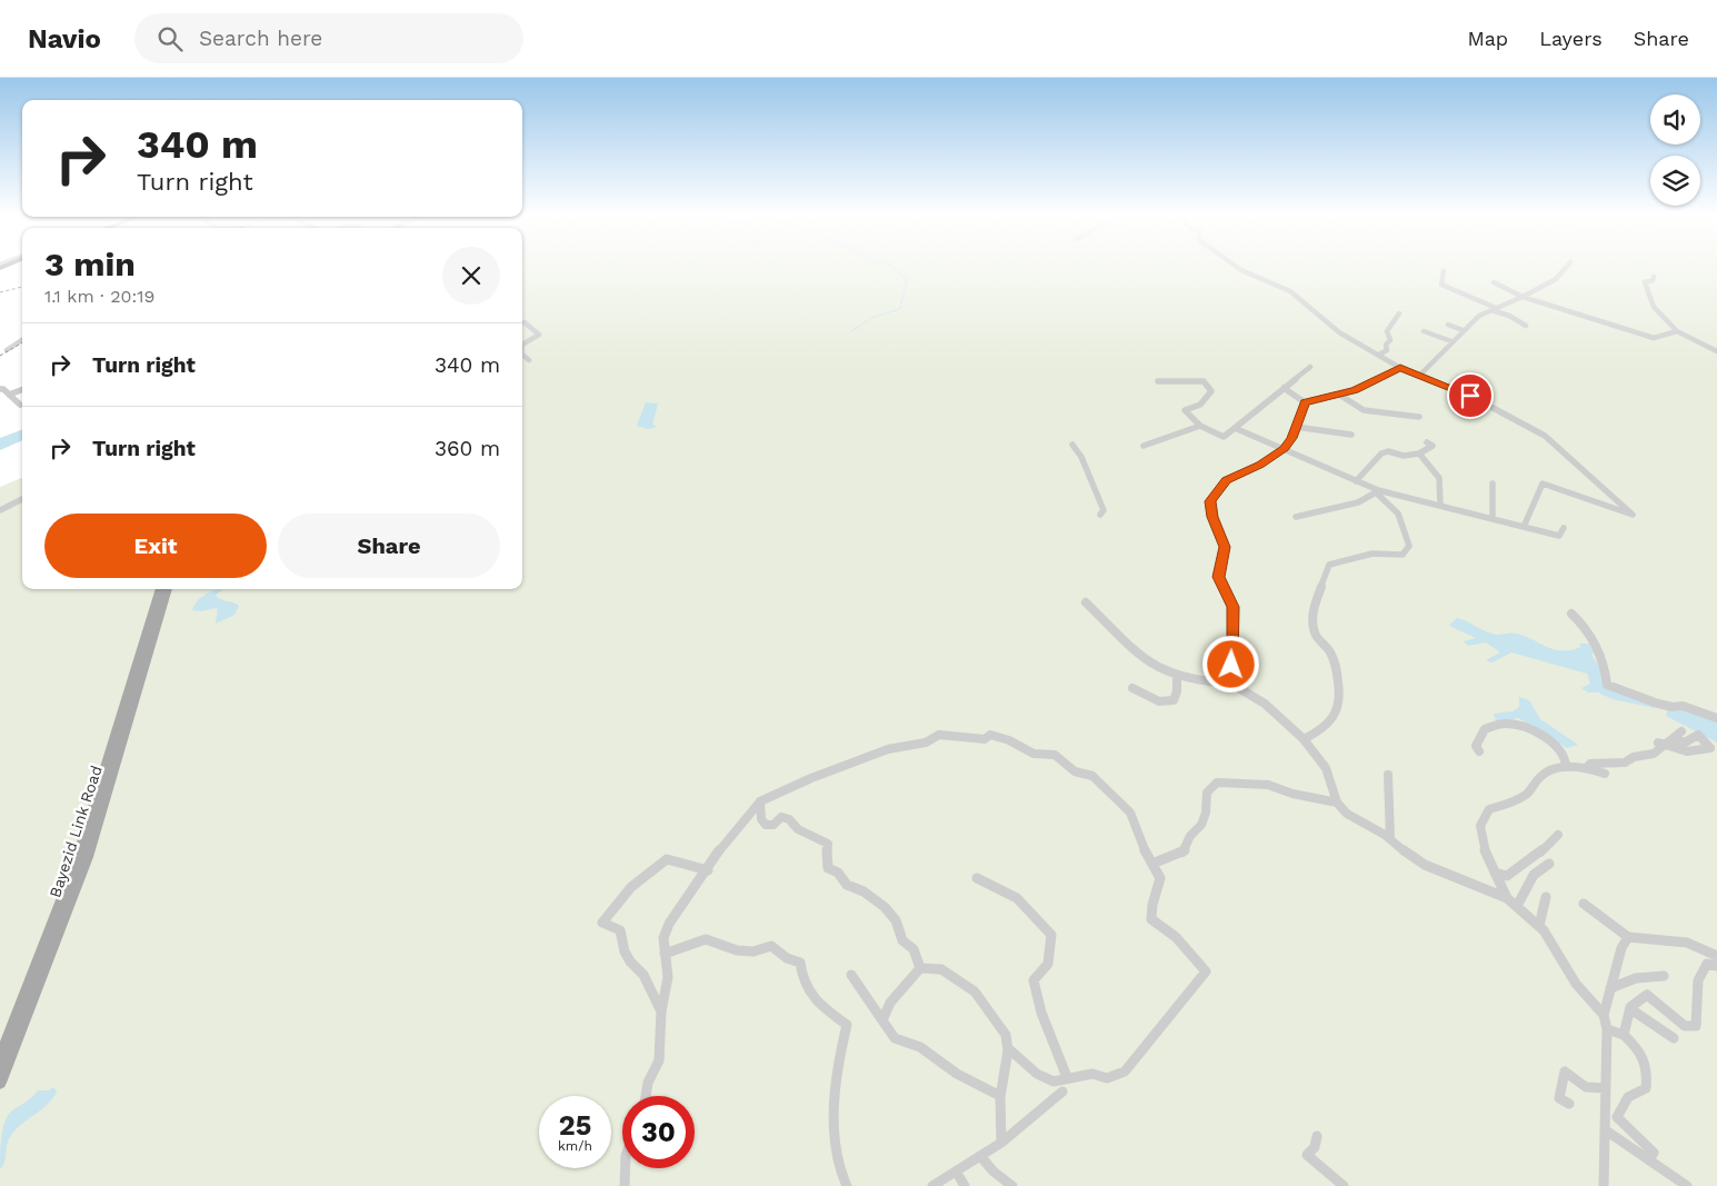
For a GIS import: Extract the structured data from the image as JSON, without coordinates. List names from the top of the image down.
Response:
{
  "streets": {
    "main road": ["Bayezid Link Road"]
  },
  "page": {
    "header": "Navio",
    "search": "Search here",
    "nav": ["Map", "Layers", "Share"],
    "turn": ["340 m", "Turn right"],
    "heading": ["3 min", "1.1 km · 20:19"],
    "list": [
      {
        "name": "Turn right",
        "value": "340 m"
      },
      {
        "name": "Turn right",
        "value": "360 m"
      }
    ],
    "buttons": ["Exit", "Share"],
    "speed": "25 km/h",
    "limit": "30"
  }
}
